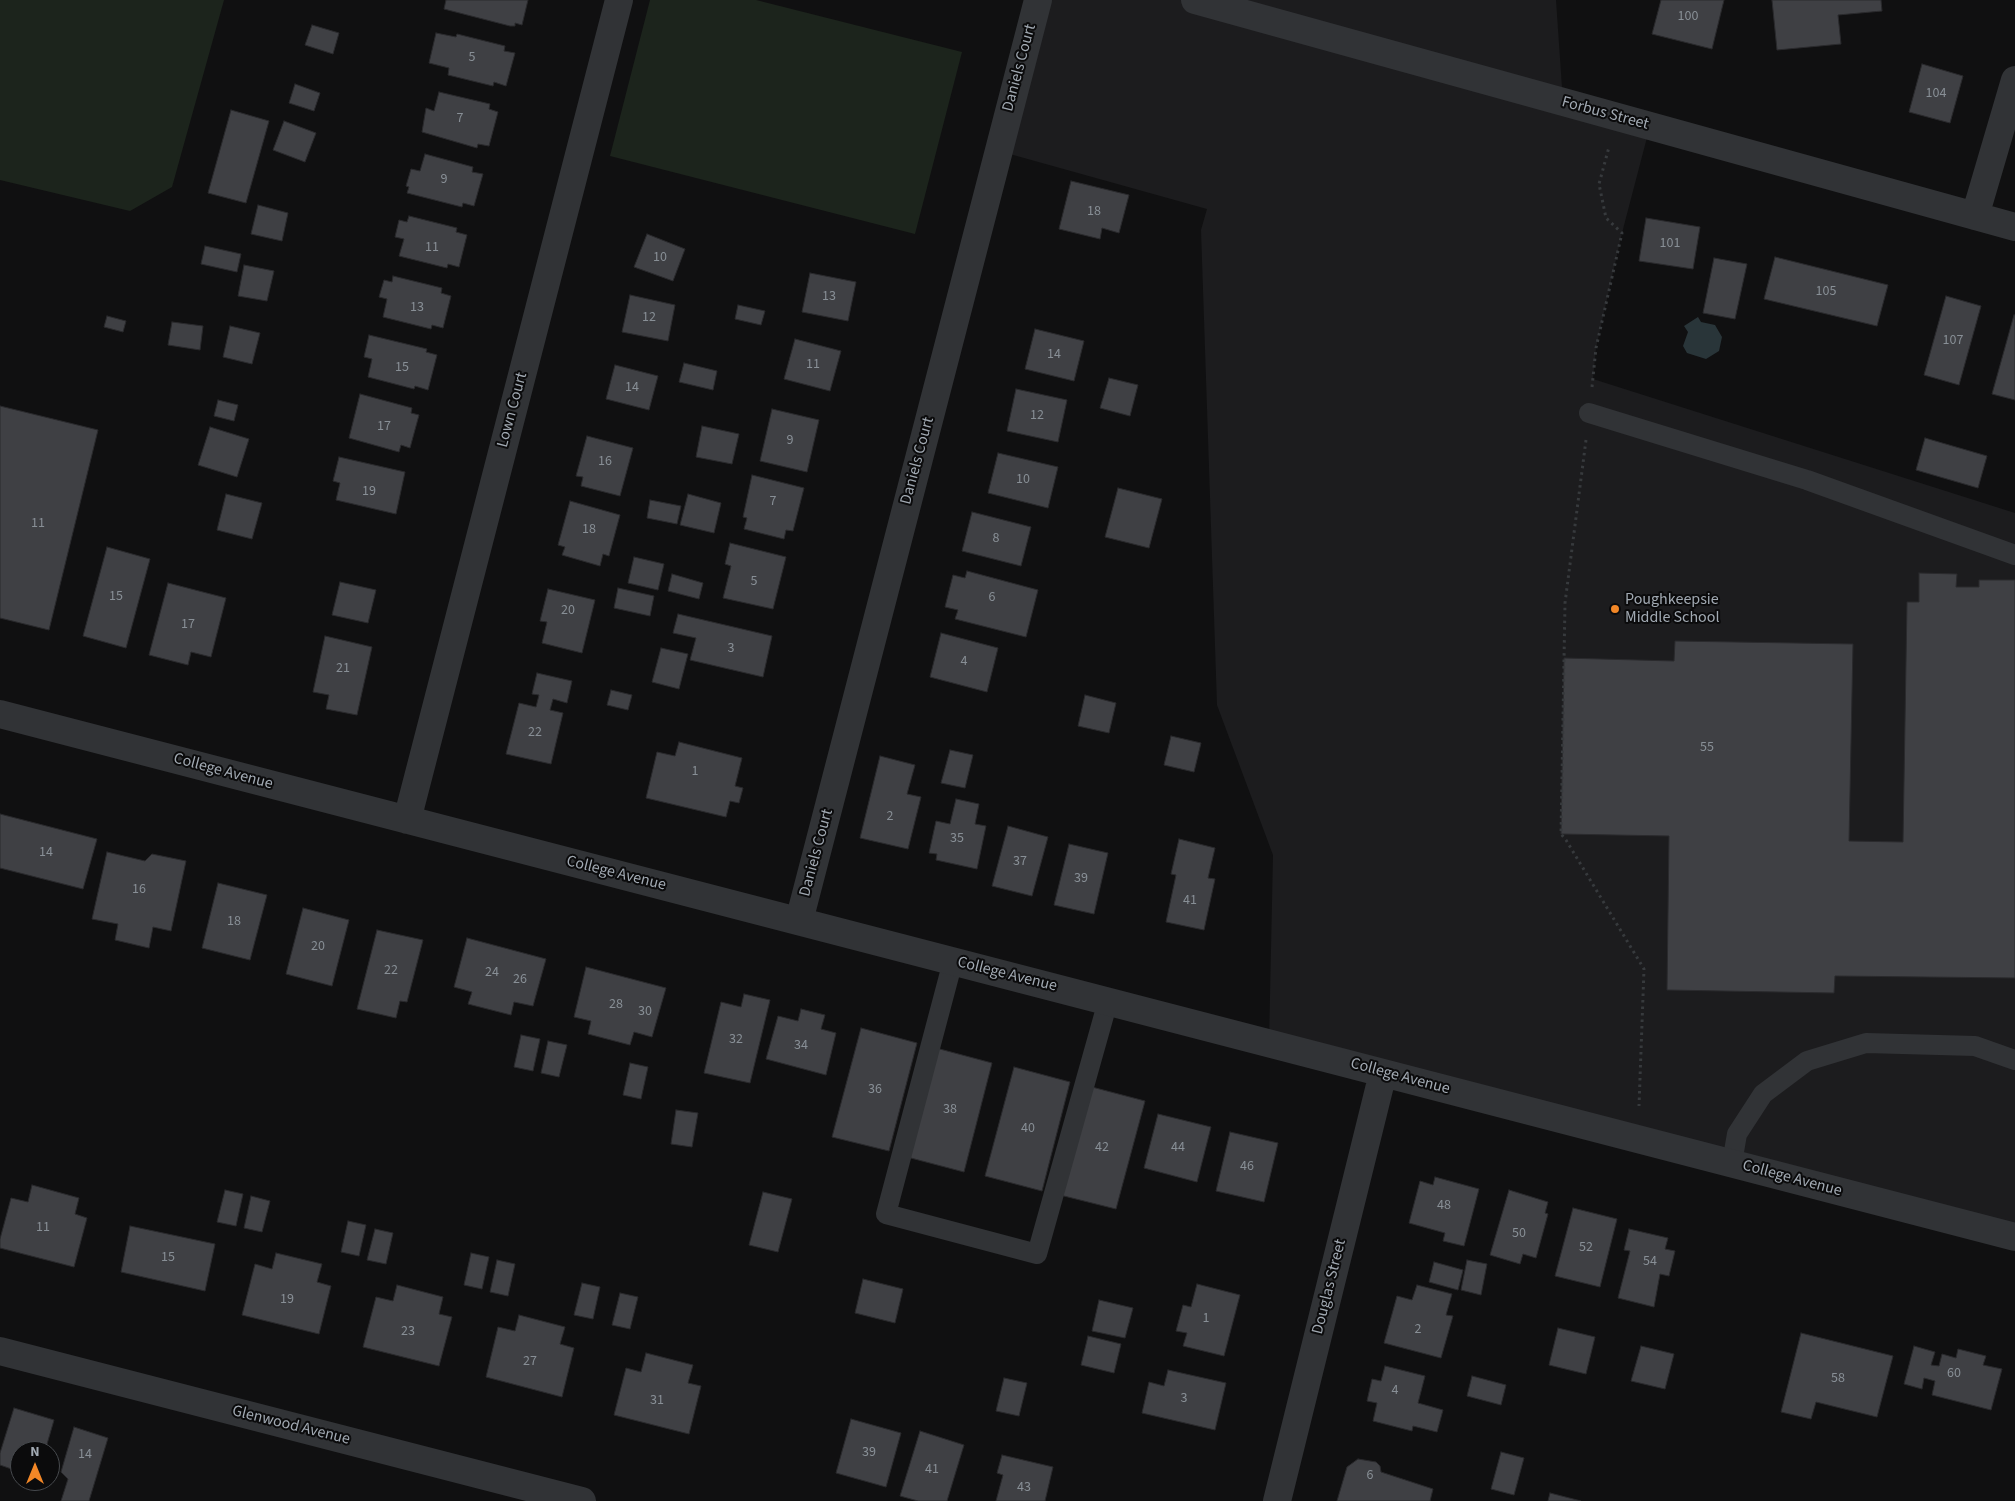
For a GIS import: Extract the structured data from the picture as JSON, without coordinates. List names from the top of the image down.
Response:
{
  "streets": {
    "street": [
      "Daniels Court",
      "Forbus Street",
      "Lown Court",
      "College Avenue",
      "Douglas Street",
      "Glenwood Avenue"
    ]
  },
  "crossings": [
    ["Daniels Court", "College Avenue"],
    ["Lown Court", "College Avenue"],
    ["College Avenue", "Douglas Street"]
  ],
  "places": ["Poughkeepsie Middle School"],
  "house_numbers": [
    "100",
    "5",
    "104",
    "7",
    "9",
    "18",
    "101",
    "11",
    "10",
    "105",
    "13",
    "13",
    "12",
    "107",
    "14",
    "11",
    "15",
    "14",
    "12",
    "17",
    "9",
    "16",
    "10",
    "19",
    "7",
    "11",
    "18",
    "8",
    "5",
    "15",
    "6",
    "20",
    "17",
    "3",
    "4",
    "21",
    "22",
    "55",
    "1",
    "2",
    "35",
    "14",
    "37",
    "39",
    "16",
    "41",
    "18",
    "20",
    "22",
    "24",
    "26",
    "28",
    "30",
    "32",
    "34",
    "36",
    "38",
    "40",
    "42",
    "44",
    "46",
    "48",
    "11",
    "50",
    "52",
    "15",
    "54",
    "19",
    "1",
    "2",
    "23",
    "27",
    "60",
    "58",
    "4",
    "3",
    "31",
    "39",
    "14",
    "41",
    "6",
    "43"
  ],
  "north": "top"
}
